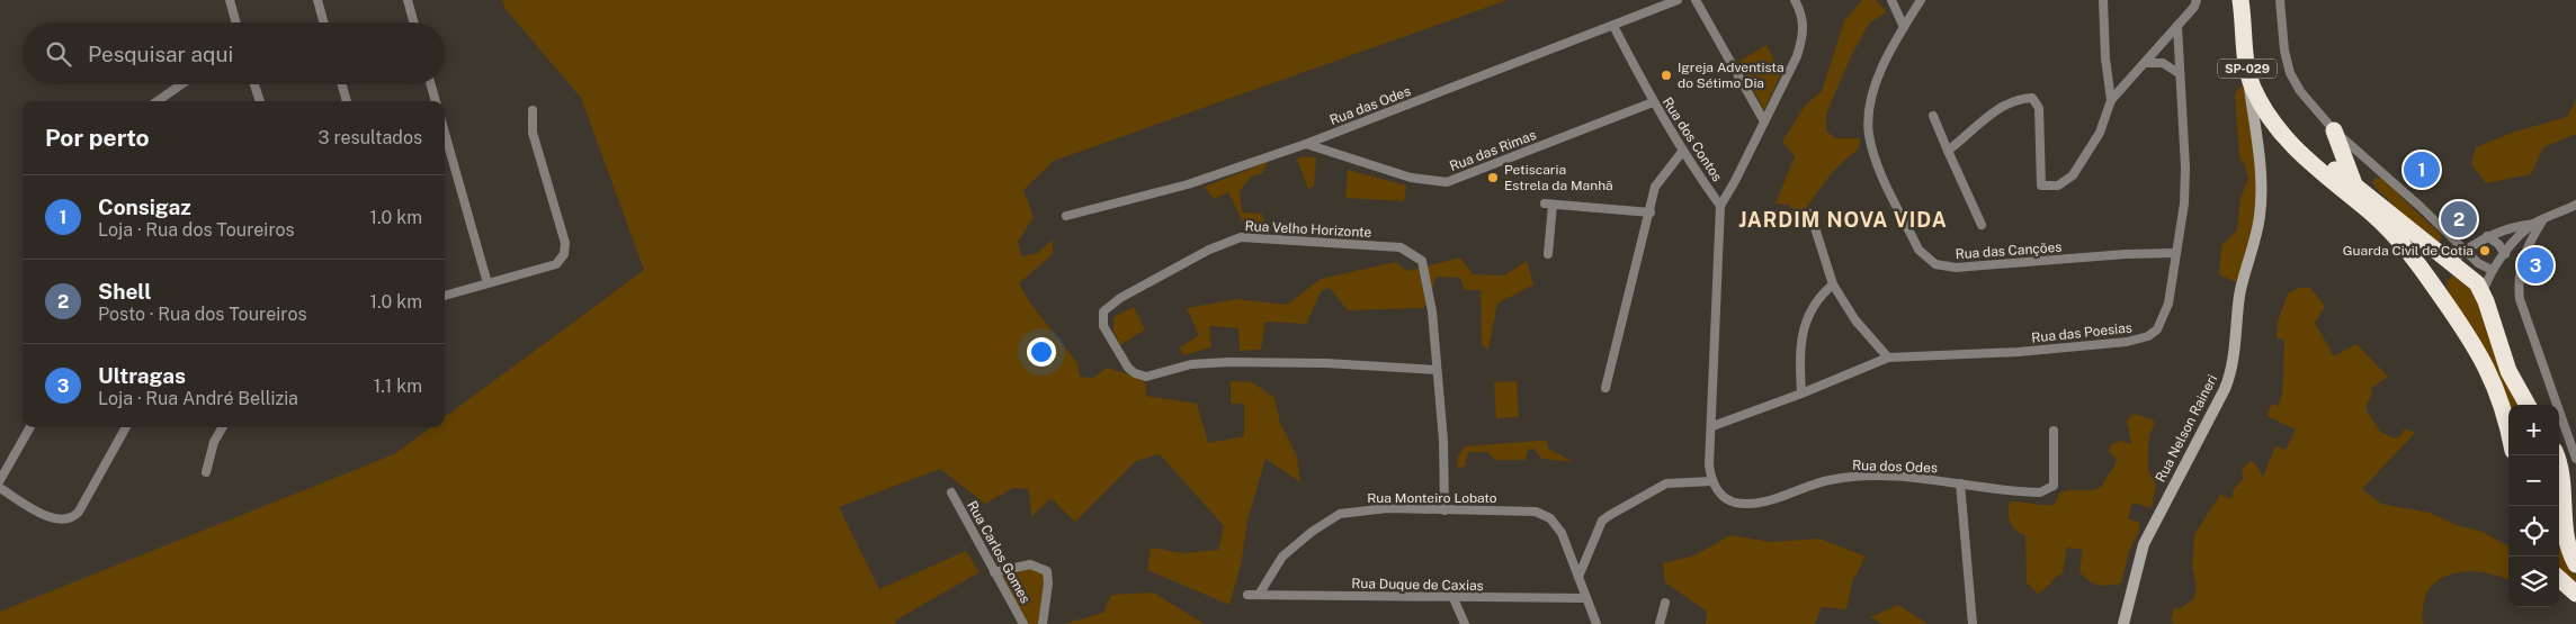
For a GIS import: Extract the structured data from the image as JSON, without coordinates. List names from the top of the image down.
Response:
{
  "streets": {
    "highway": ["SP-029"],
    "main road": ["Rua Nelson Raineri"],
    "street": [
      "Rua das Odes",
      "Rua dos Contos",
      "Rua das Rimas",
      "Rua Velho Horizonte",
      "Rua das Canções",
      "Rua das Poesias",
      "Rua dos Odes",
      "Rua Monteiro Lobato",
      "Rua Carlos Gomes",
      "Rua Duque de Caxias"
    ]
  },
  "crossings": [
    ["SP-029", "Rua Nelson Raineri"],
    ["Rua das Odes", "Rua dos Contos"],
    ["Rua das Odes", "Rua das Rimas"],
    ["Rua dos Contos", "Rua das Rimas"],
    ["Rua Velho Horizonte", "Rua Monteiro Lobato"],
    ["Rua das Canções", "Rua das Poesias"],
    ["Rua Monteiro Lobato", "Rua Duque de Caxias"]
  ],
  "districts": ["JARDIM NOVA VIDA"],
  "places": ["Igreja Adventista do Sétimo Dia", "Petiscaria Estrela da Manhã", "Guarda Civil de Cotia"],
  "page": {
    "search": "Pesquisar aqui",
    "heading": ["Por perto", "3 resultados"],
    "pins": ["1", "2", "3"],
    "list": [
      {
        "mark": "1",
        "name": "Consigaz",
        "note": "Loja · Rua dos Toureiros",
        "value": "1.0 km"
      },
      {
        "mark": "2",
        "name": "Shell",
        "note": "Posto · Rua dos Toureiros",
        "value": "1.0 km"
      },
      {
        "mark": "3",
        "name": "Ultragas",
        "note": "Loja · Rua André Bellizia",
        "value": "1.1 km"
      }
    ],
    "map_buttons": ["+", "−"]
  }
}
